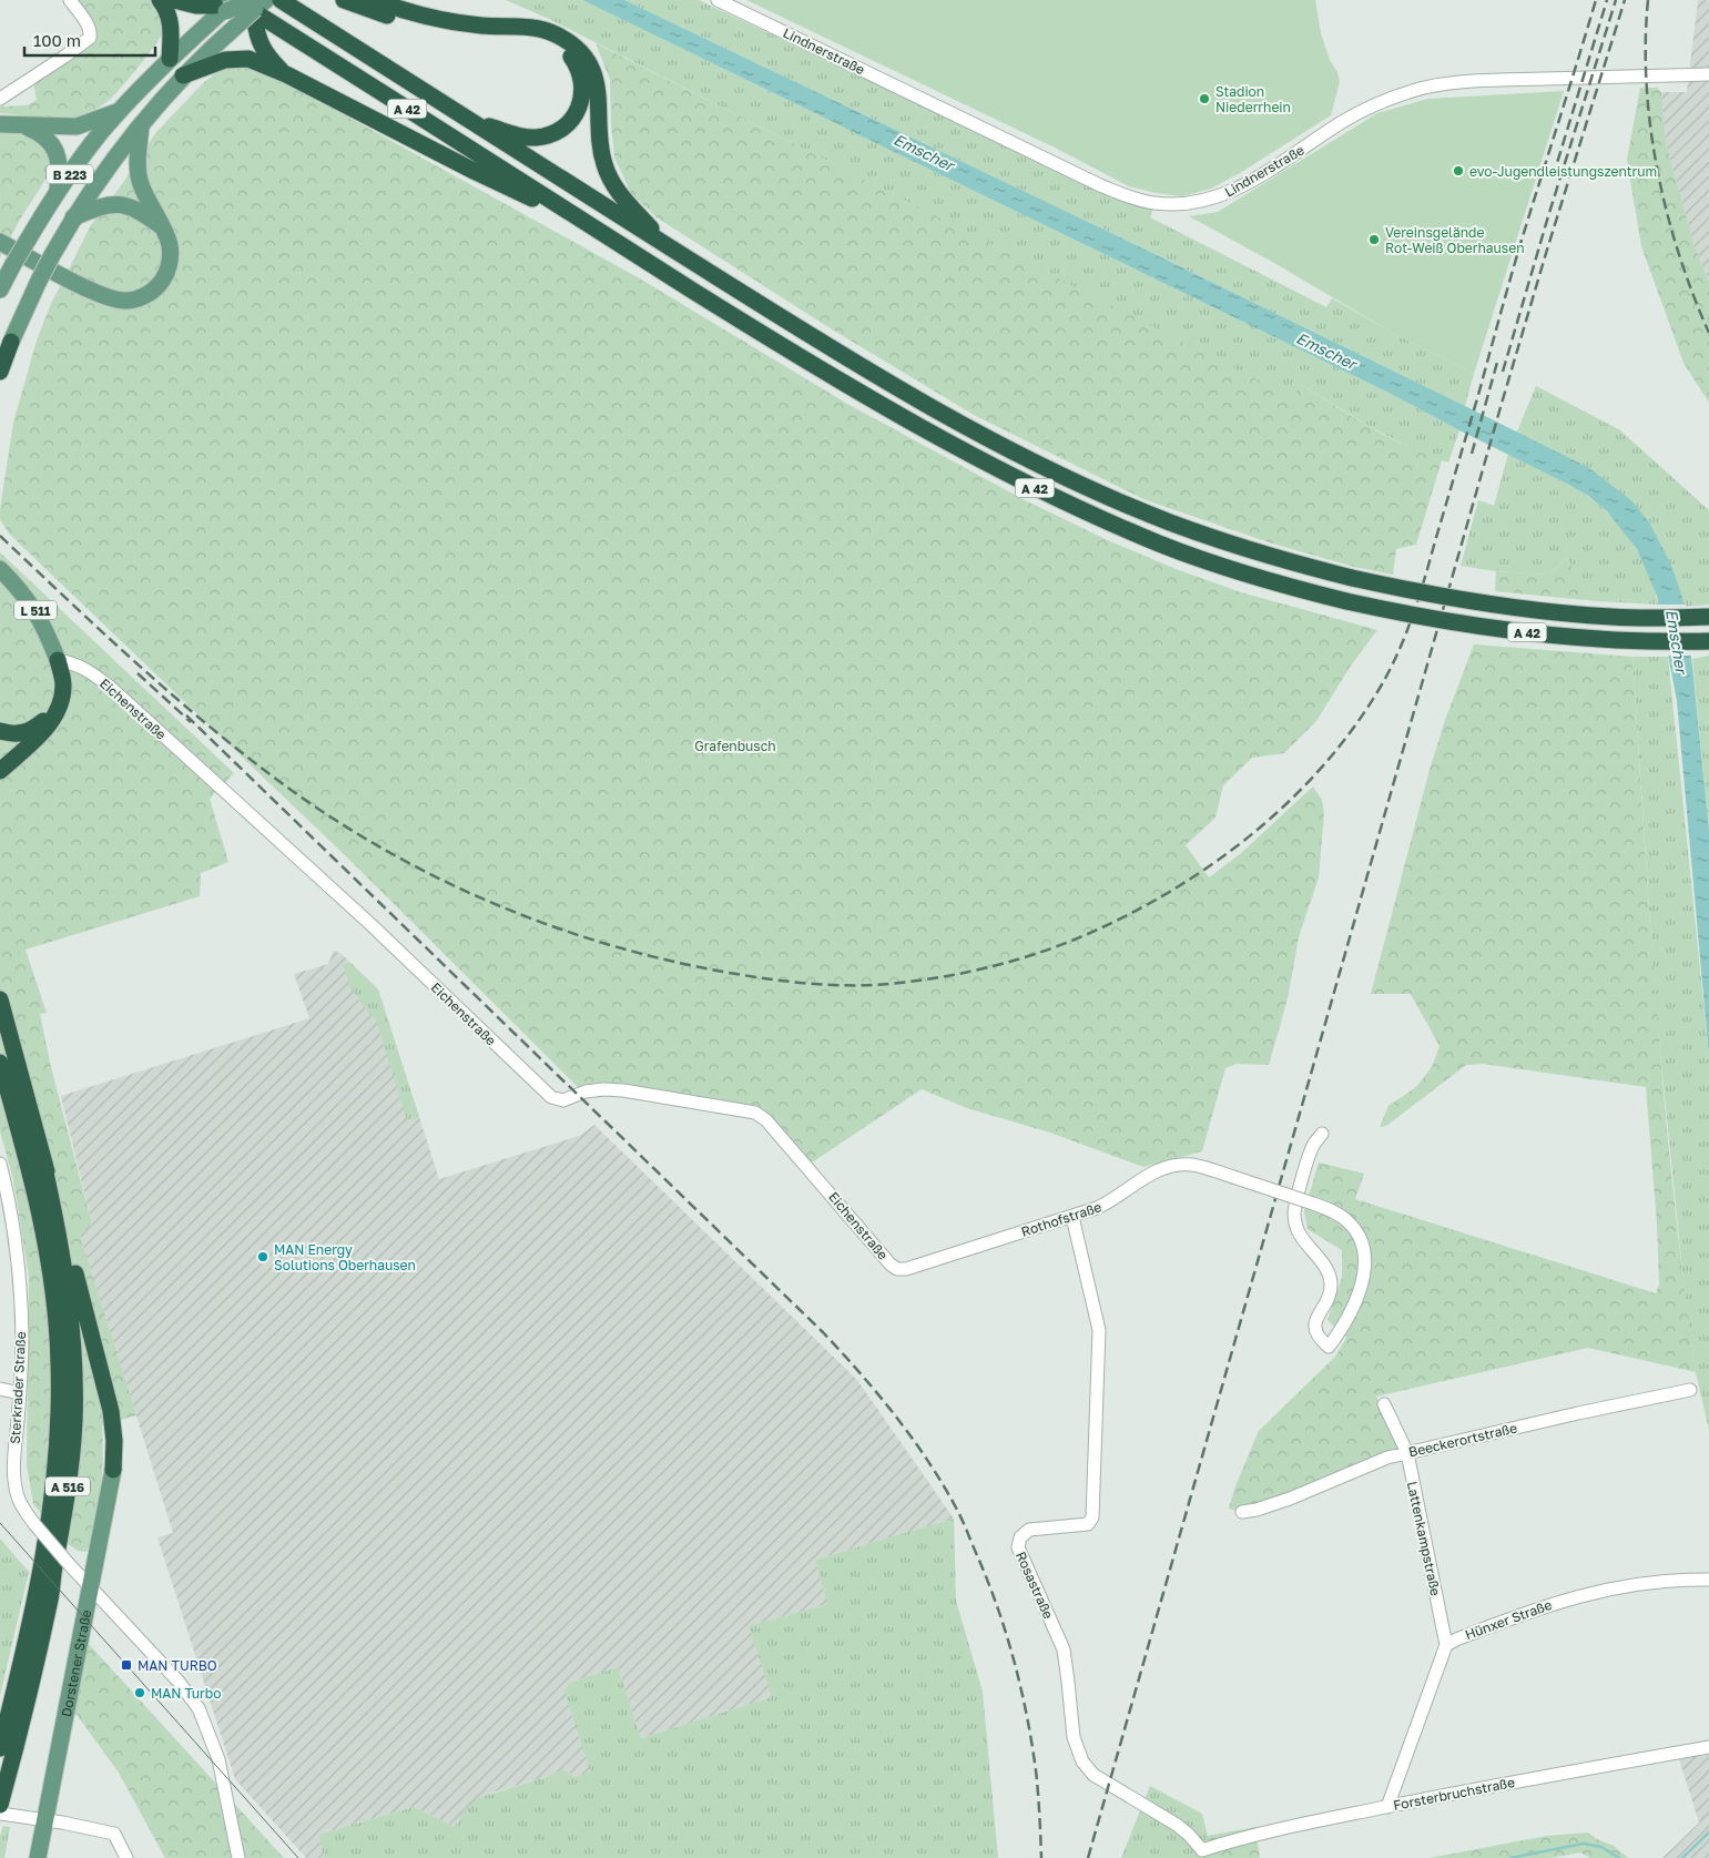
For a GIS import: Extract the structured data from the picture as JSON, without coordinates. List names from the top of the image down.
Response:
{
  "streets": {
    "highway": ["A 42", "A 516"],
    "main road": ["B 223", "L 511", "Dorstener Straße"],
    "street": [
      "Lindnerstraße",
      "Eichenstraße",
      "Rothofstraße",
      "Sterkrader Straße",
      "Beeckerortstraße",
      "Lattenkampstraße",
      "Rosastraße",
      "Hünxer Straße",
      "Forsterbruchstraße"
    ]
  },
  "crossings": [
    ["A 42", "B 223"],
    ["L 511", "Eichenstraße"],
    ["Eichenstraße", "Rothofstraße"],
    ["Rothofstraße", "Rosastraße"],
    ["Sterkrader Straße", "Dorstener Straße"],
    ["Beeckerortstraße", "Lattenkampstraße"],
    ["Lattenkampstraße", "Hünxer Straße"],
    ["Rosastraße", "Forsterbruchstraße"]
  ],
  "water": ["Emscher"],
  "parks": ["Grafenbusch"],
  "places": {
    "other": [
      "Stadion Niederrhein",
      "evo-Jugendleistungszentrum",
      "Vereinsgelände Rot-Weiß Oberhausen",
      "MAN Energy Solutions Oberhausen",
      "MAN Turbo"
    ],
    "transit": ["MAN TURBO"]
  },
  "scale_bar": "100 m"
}
